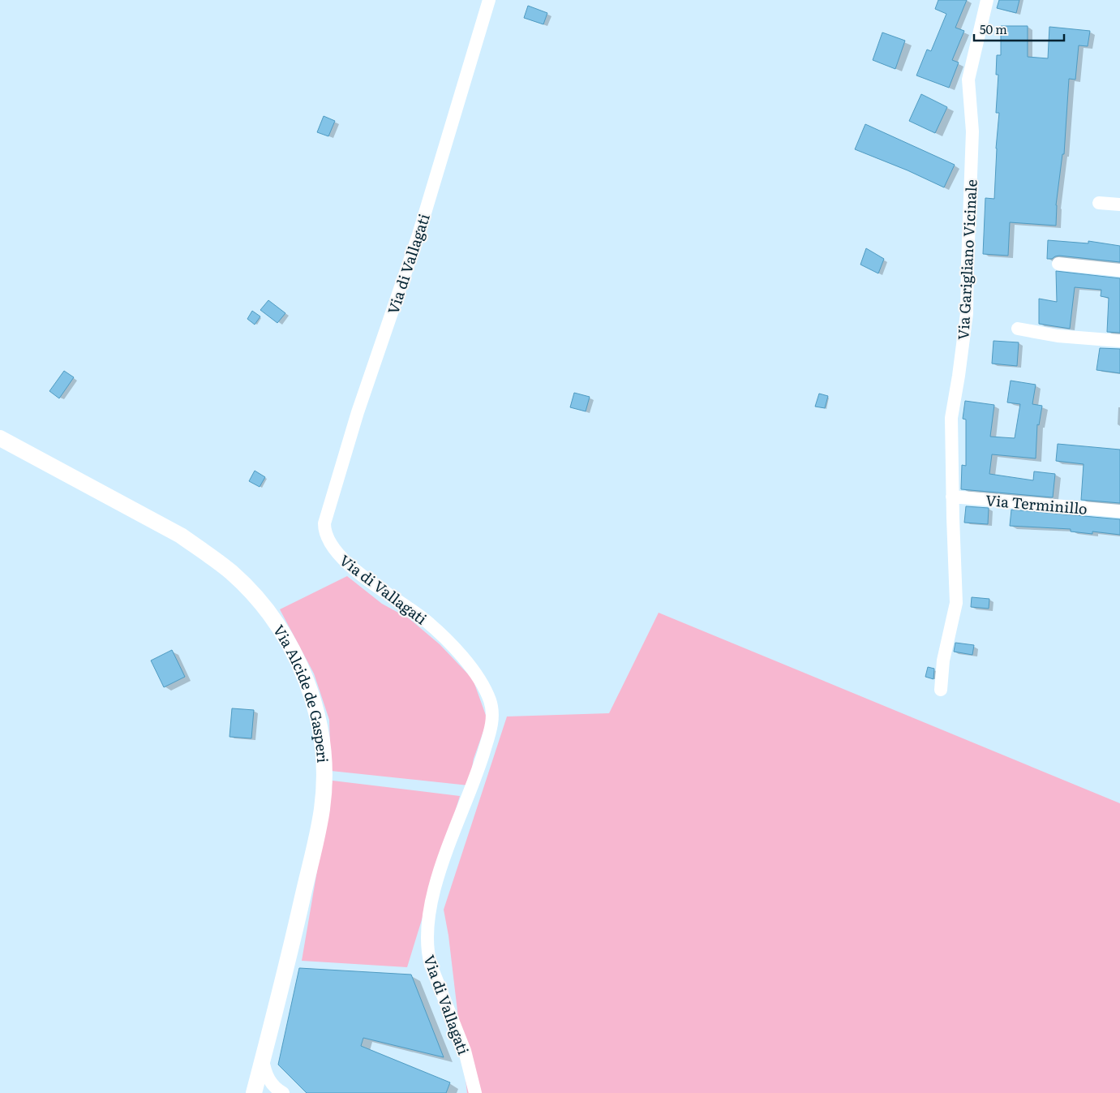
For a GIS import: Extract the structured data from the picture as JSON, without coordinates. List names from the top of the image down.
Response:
{
  "streets": {
    "street": [
      "Via Garigliano Vicinale",
      "Via di Vallagati",
      "Via Terminillo",
      "Via Alcide de Gasperi"
    ]
  },
  "crossings": [
    ["Via Garigliano Vicinale", "Via Terminillo"]
  ],
  "scale_bar": "50 m"
}
